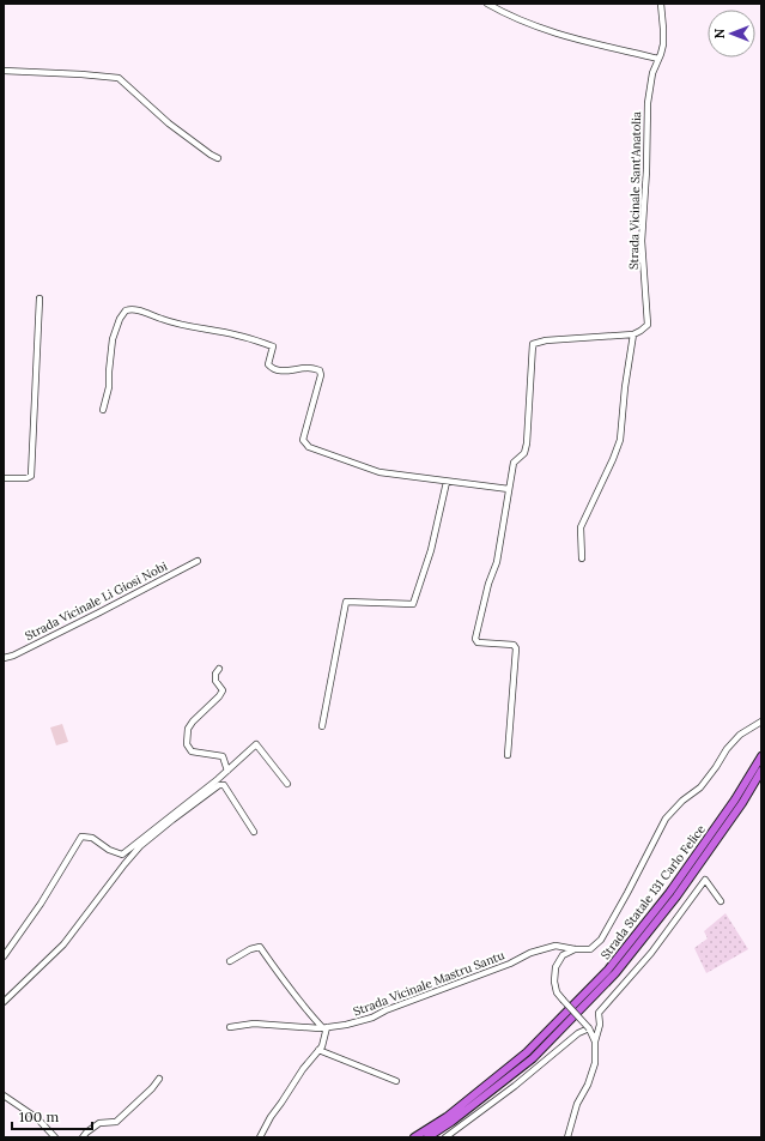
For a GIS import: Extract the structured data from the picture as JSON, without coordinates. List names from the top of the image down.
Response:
{
  "streets": {
    "highway": ["Strada Statale 131 Carlo Felice"],
    "street": ["Strada Vicinale Sant'Anatolia", "Strada Vicinale Li Giosi Nobi", "Strada Vicinale Mastru Santu"]
  },
  "scale_bar": "100 m",
  "north": "left"
}
